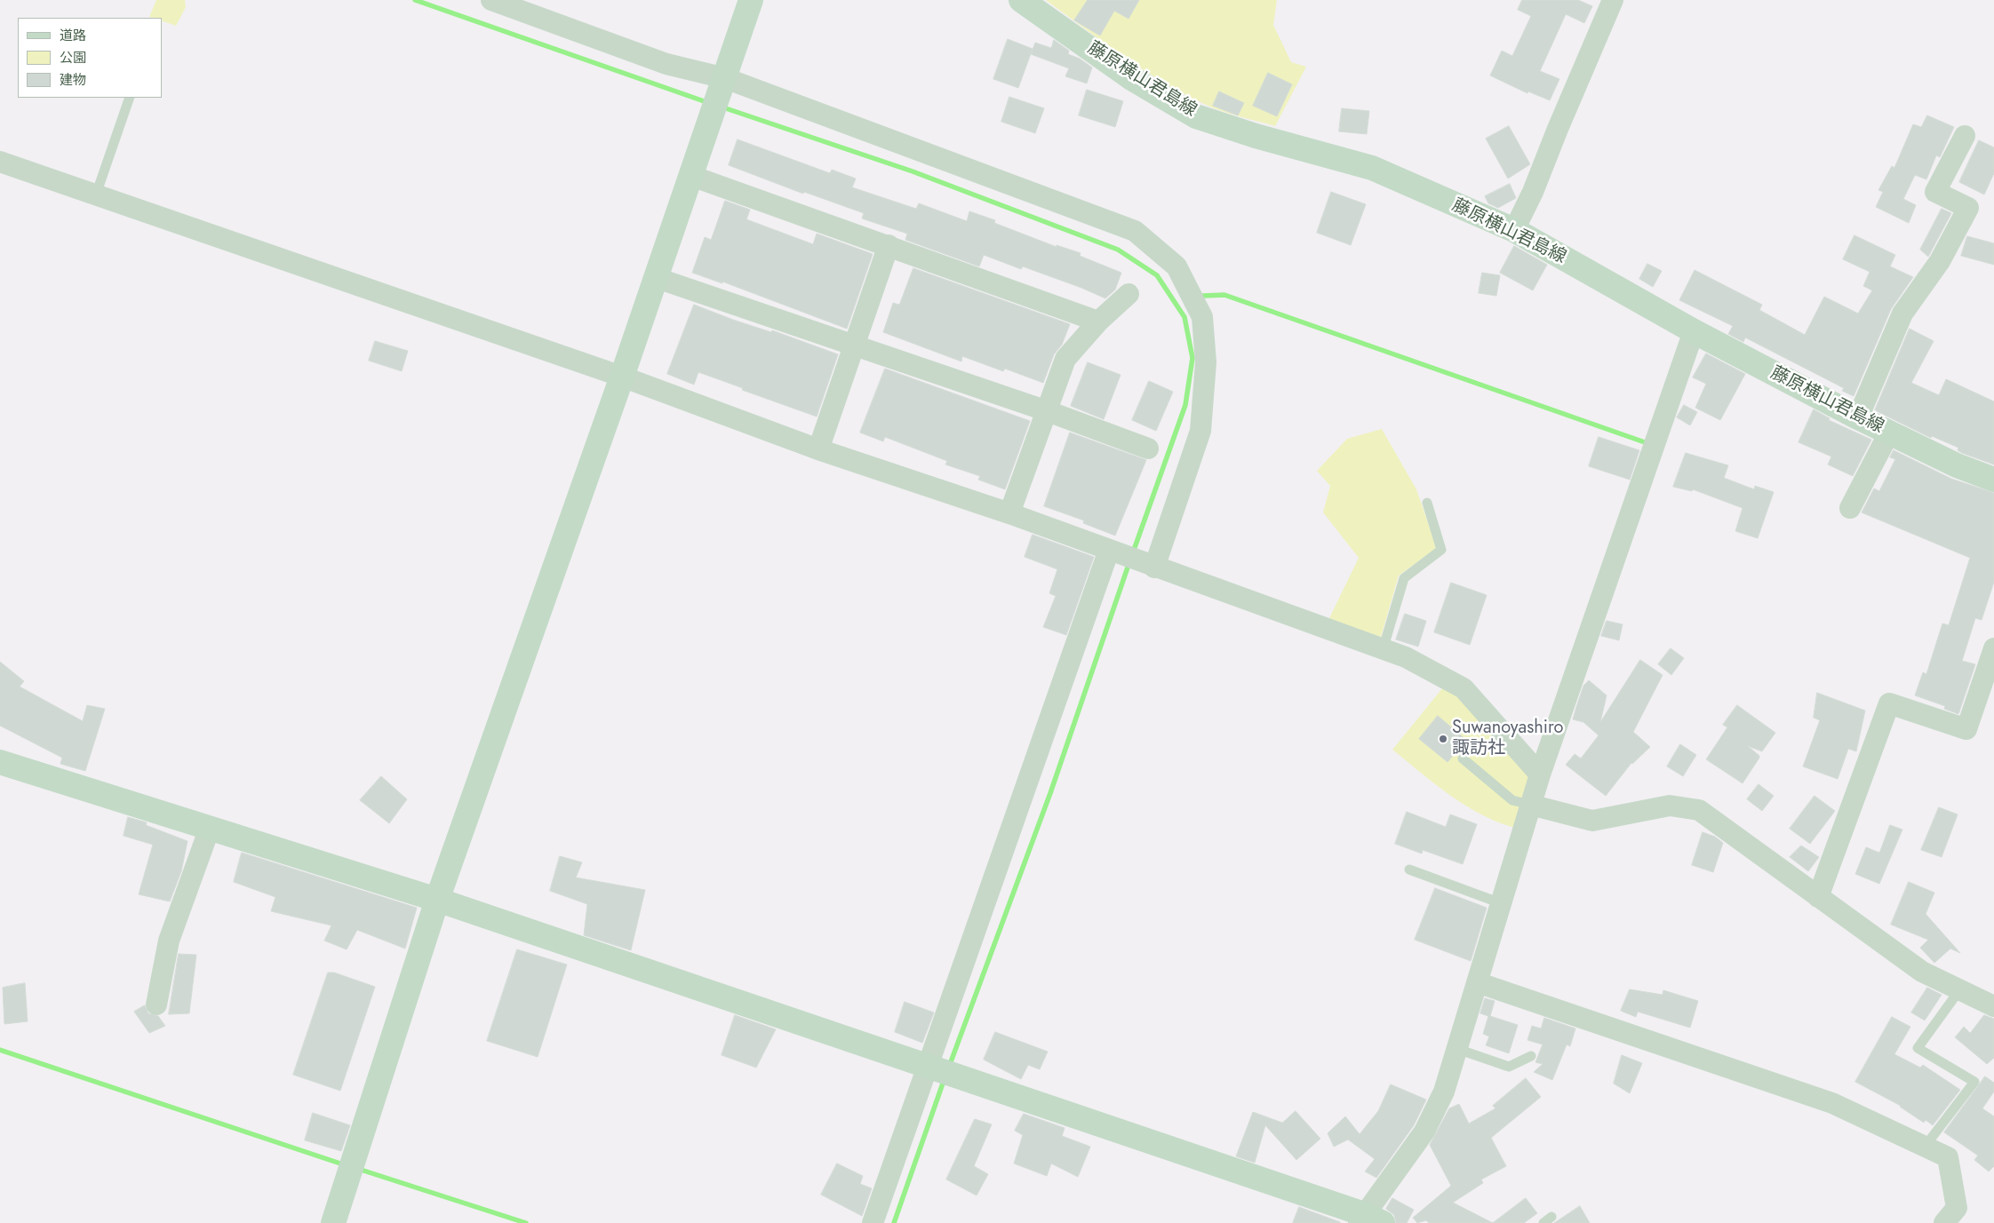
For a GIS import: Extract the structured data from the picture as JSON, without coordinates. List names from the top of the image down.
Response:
{
  "streets": {
    "street": ["藤原横山君島線"]
  },
  "places": ["Suwanoyashiro 諏訪社"],
  "legend": ["道路", "公園", "建物"]
}
